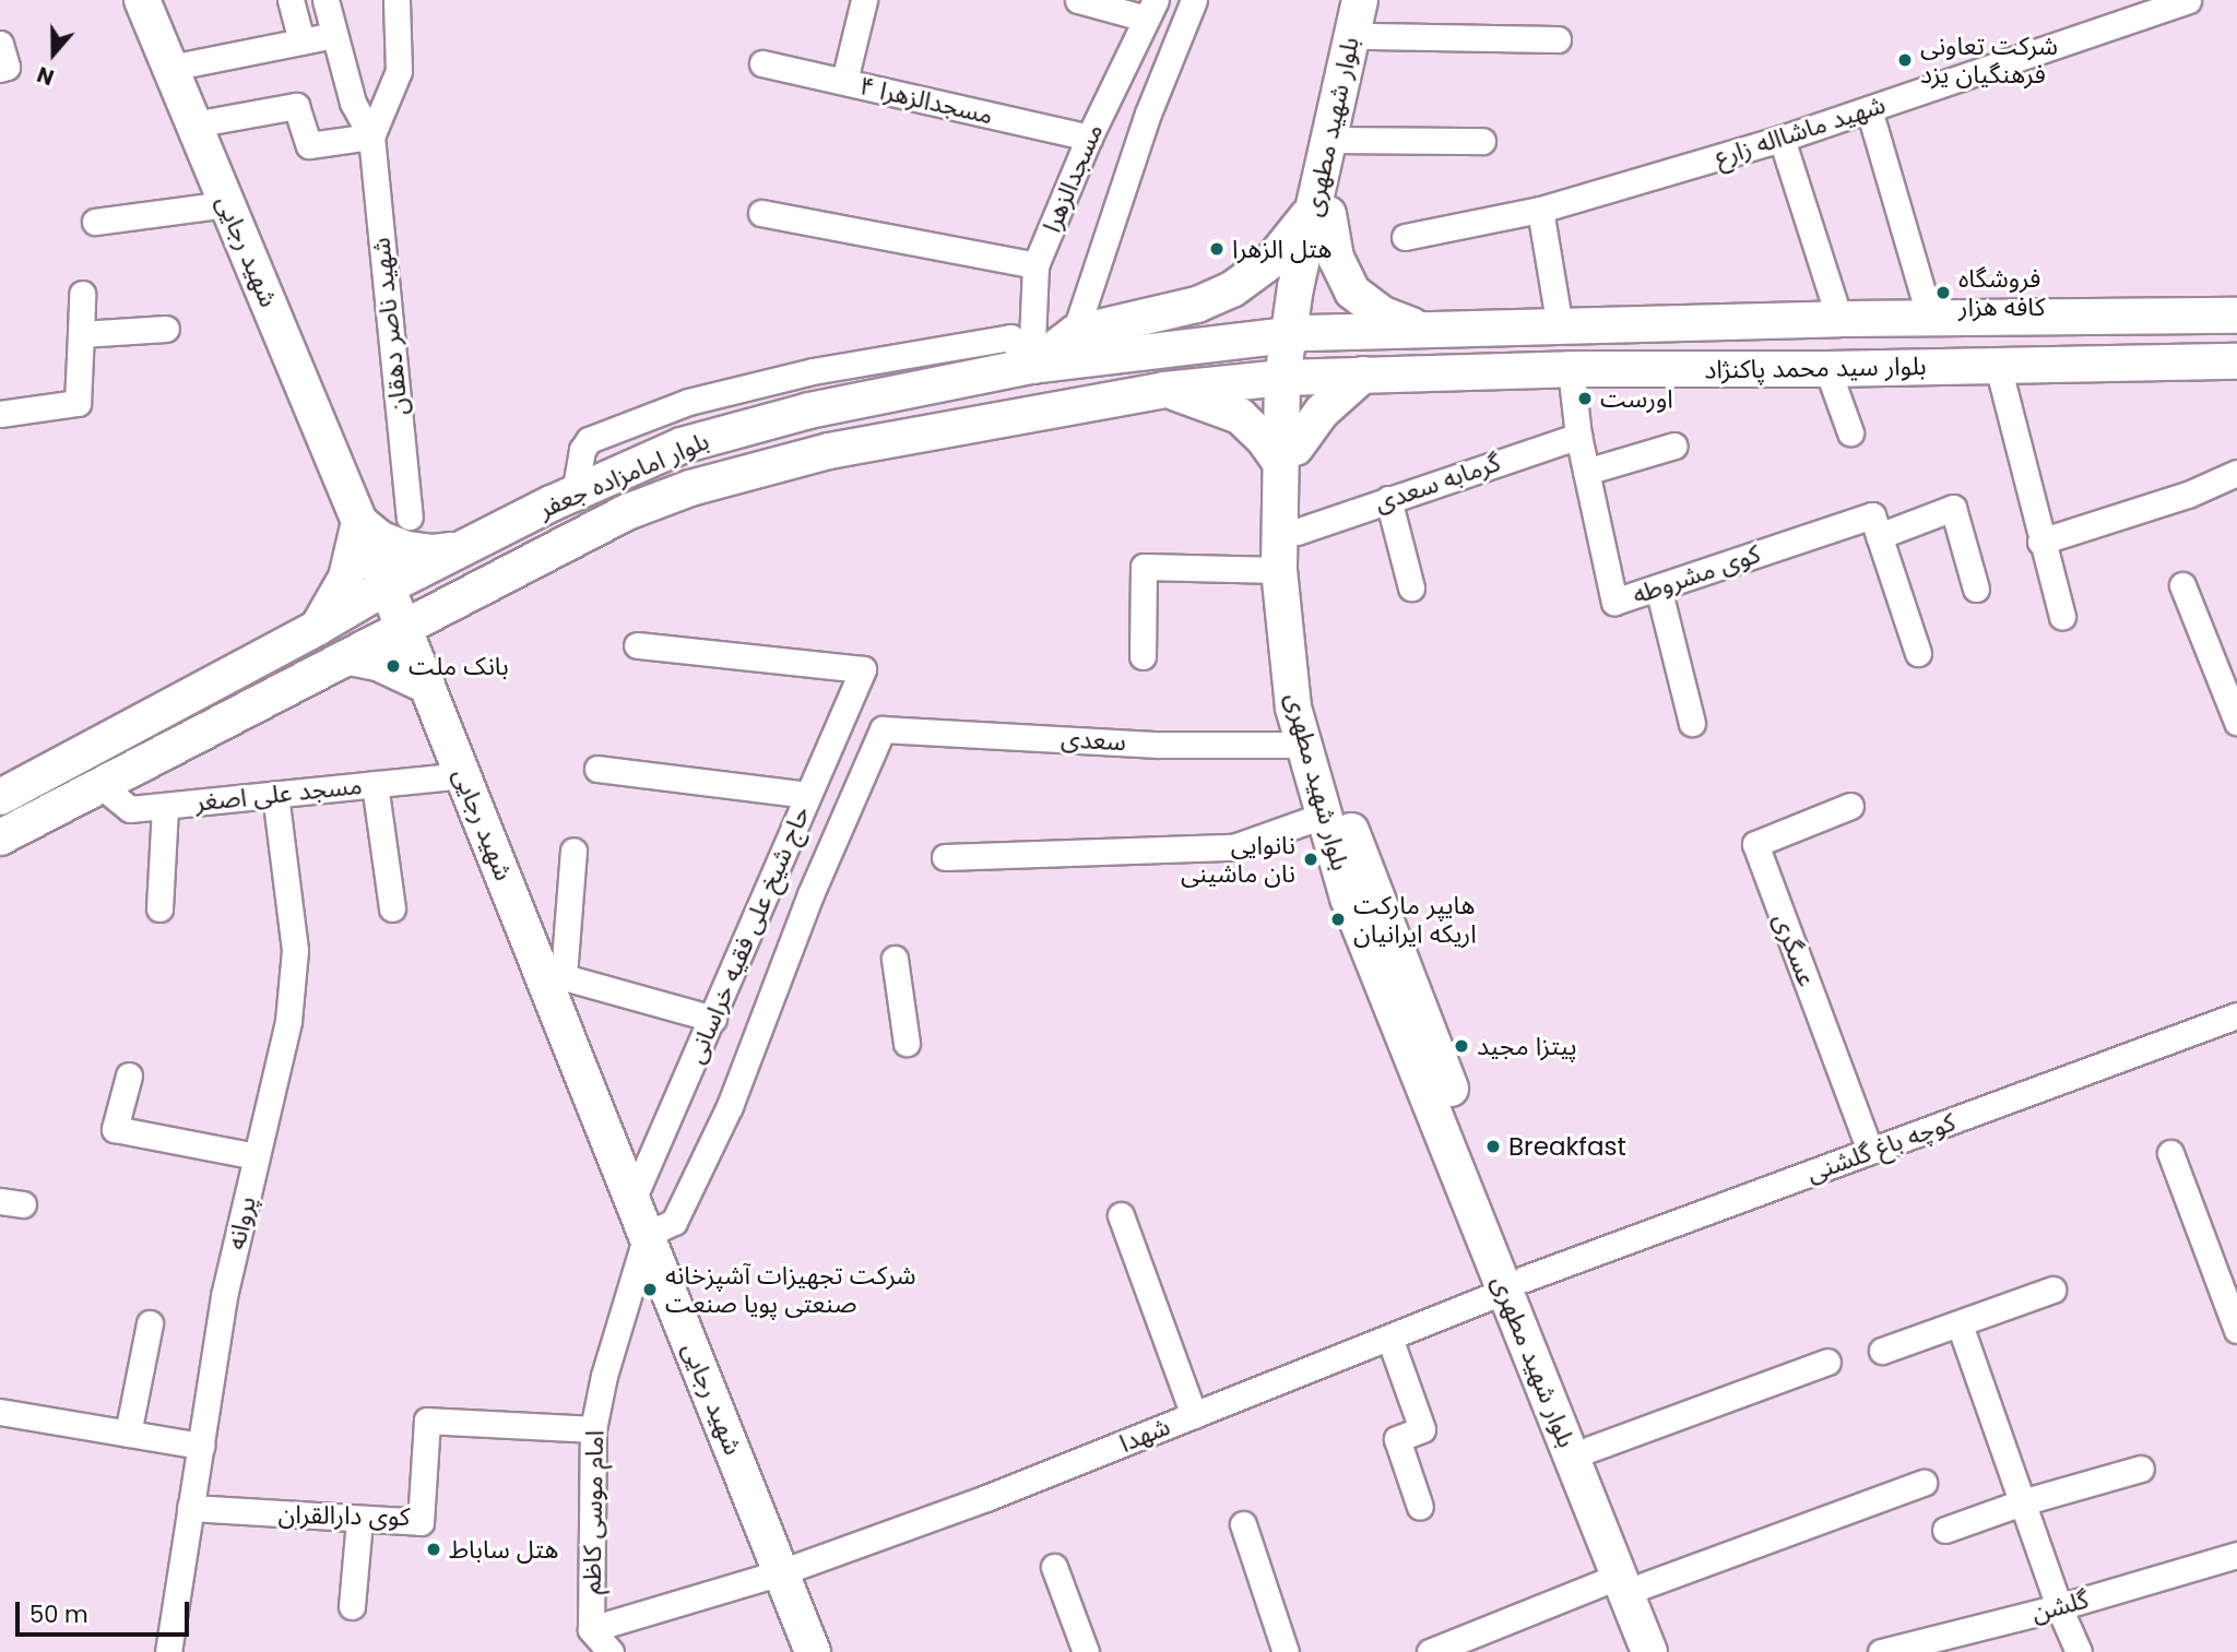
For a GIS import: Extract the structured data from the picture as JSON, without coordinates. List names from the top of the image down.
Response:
{
  "streets": {
    "main road": [
      "بلوار شهید مطهری",
      "شهید رجایی",
      "بلوار سید محمد پاکنژاد",
      "بلوار امامزاده جعفر"
    ],
    "street": [
      "مسجدالزهرا ۴",
      "شهید ماشااله زارع",
      "مسجدالزهرا",
      "شهید ناصر دهقان",
      "گرمابه سعدی",
      "کوی مشروطه",
      "سعدی",
      "مسجد علی اصغر",
      "حاج شیخ علی فقیه خراسانی",
      "عسگری",
      "کوچه باغ گلشنی",
      "پروانه",
      "شهدا",
      "امام موسی کاظم",
      "کوی دارالقران",
      "گلشن"
    ]
  },
  "crossings": [
    ["مسجدالزهرا ۴", "مسجدالزهرا"],
    ["بلوار شهید مطهری", "بلوار سید محمد پاکنژاد"],
    ["بلوار شهید مطهری", "بلوار امامزاده جعفر"],
    ["بلوار شهید مطهری", "گرمابه سعدی"],
    ["بلوار شهید مطهری", "سعدی"],
    ["بلوار شهید مطهری", "کوچه باغ گلشنی"],
    ["بلوار شهید مطهری", "شهدا"],
    ["مسجدالزهرا", "بلوار امامزاده جعفر"],
    ["شهید رجایی", "بلوار امامزاده جعفر"],
    ["شهید رجایی", "مسجد علی اصغر"],
    ["شهید رجایی", "حاج شیخ علی فقیه خراسانی"],
    ["شهید رجایی", "شهدا"],
    ["شهید رجایی", "امام موسی کاظم"],
    ["بلوار سید محمد پاکنژاد", "بلوار امامزاده جعفر"],
    ["بلوار سید محمد پاکنژاد", "کوی مشروطه"],
    ["بلوار امامزاده جعفر", "مسجد علی اصغر"],
    ["گرمابه سعدی", "کوی مشروطه"],
    ["سعدی", "حاج شیخ علی فقیه خراسانی"],
    ["مسجد علی اصغر", "پروانه"],
    ["حاج شیخ علی فقیه خراسانی", "امام موسی کاظم"],
    ["عسگری", "کوچه باغ گلشنی"],
    ["کوچه باغ گلشنی", "شهدا"],
    ["پروانه", "کوی دارالقران"],
    ["شهدا", "امام موسی کاظم"],
    ["امام موسی کاظم", "کوی دارالقران"]
  ],
  "places": [
    "شرکت تعاونی فرهنگیان یزد",
    "هتل الزهرا",
    "فروشگاه کافه هزار",
    "اورست",
    "بانک ملت",
    "نانوایی نان ماشینی",
    "هایپر مارکت اریکه ایرانیان",
    "پیتزا مجید",
    "Breakfast",
    "شرکت تجهیزات آشپزخانه صنعتی پویا صنعت",
    "هتل ساباط"
  ],
  "scale_bar": "50 m",
  "north": "bottom"
}
